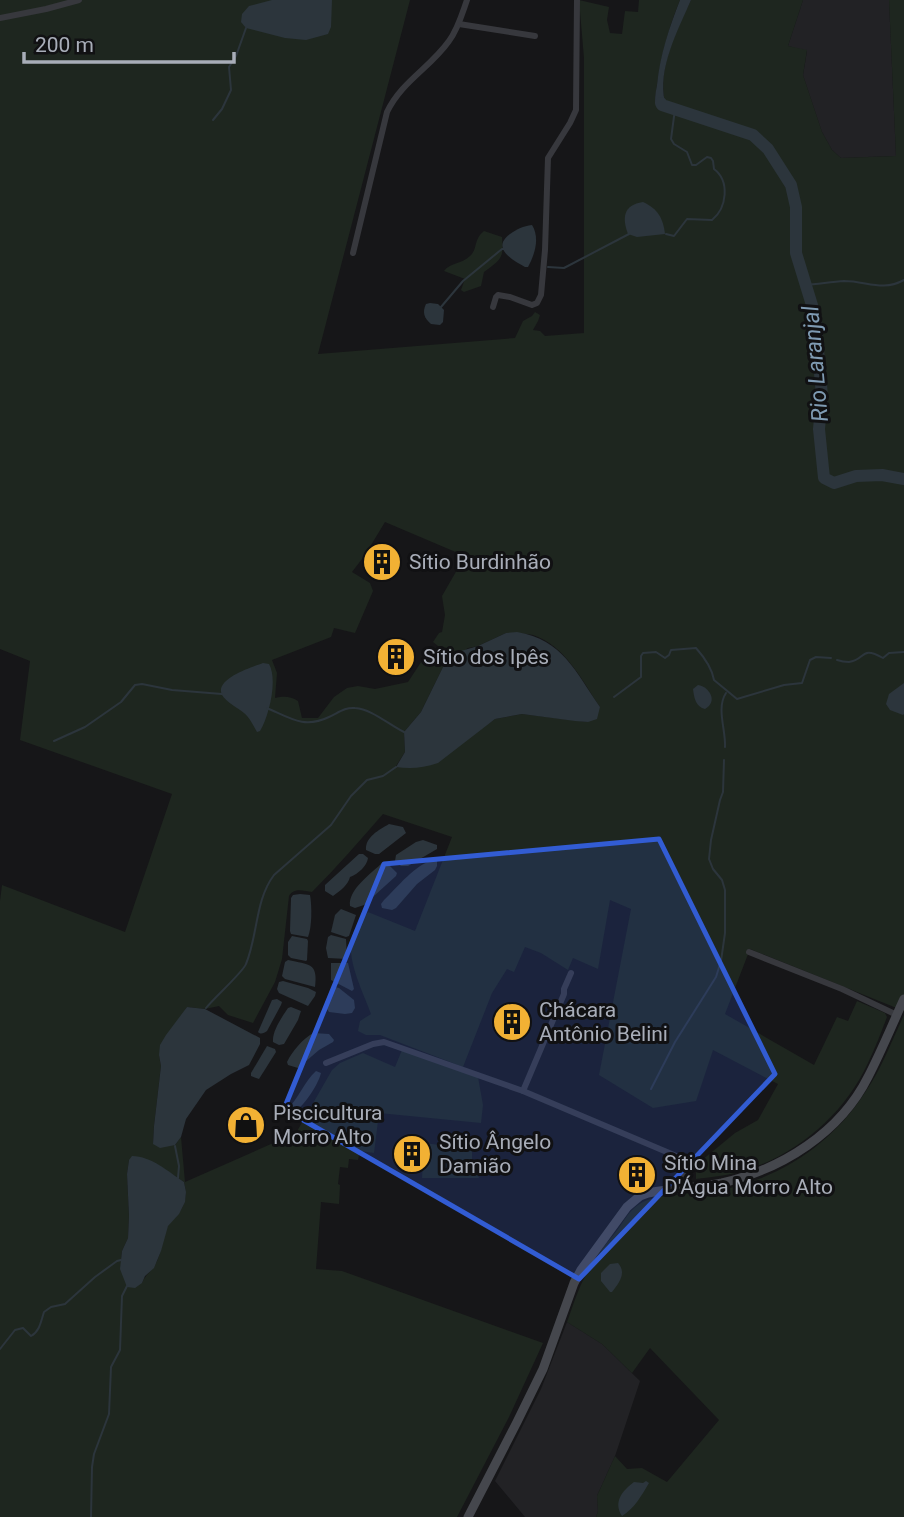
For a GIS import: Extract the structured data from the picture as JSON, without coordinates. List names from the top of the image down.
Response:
{
  "water": ["Rio Laranjal"],
  "places": {
    "building": [
      "Sítio Burdinhão",
      "Sítio dos Ipês",
      "Chácara Antônio Belini",
      "Sítio Ângelo Damião",
      "Sítio Mina D'Água Morro Alto"
    ],
    "shop": ["Piscicultura Morro Alto"]
  },
  "scale_bar": "200 m"
}
